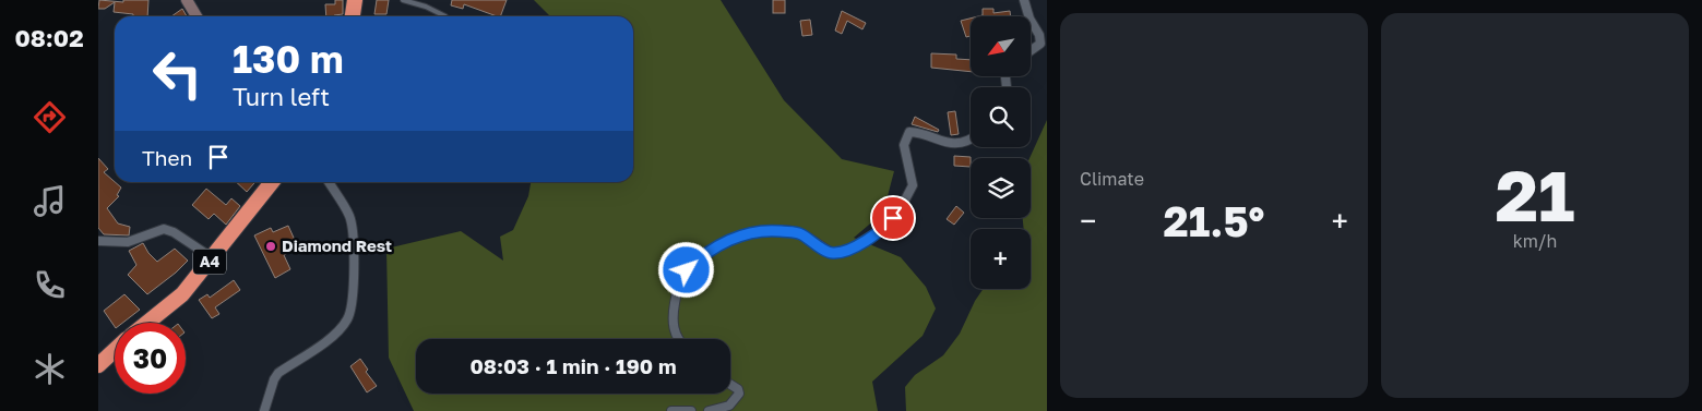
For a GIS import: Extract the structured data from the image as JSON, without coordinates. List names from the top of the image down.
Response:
{
  "streets": {
    "highway": ["A4"]
  },
  "places": ["Diamond Rest"],
  "north": "bottom left",
  "page": {
    "tabs": "08:02",
    "tile": [
      "Climate",
      ["21", "km/h"]
    ],
    "map_buttons": "+",
    "turn": ["130 m", "Turn left"],
    "then": "Then",
    "heat": ["−", "21.5°", "+"],
    "limit": "30",
    "trip": "08:03 · 1 min · 190 m"
  }
}
